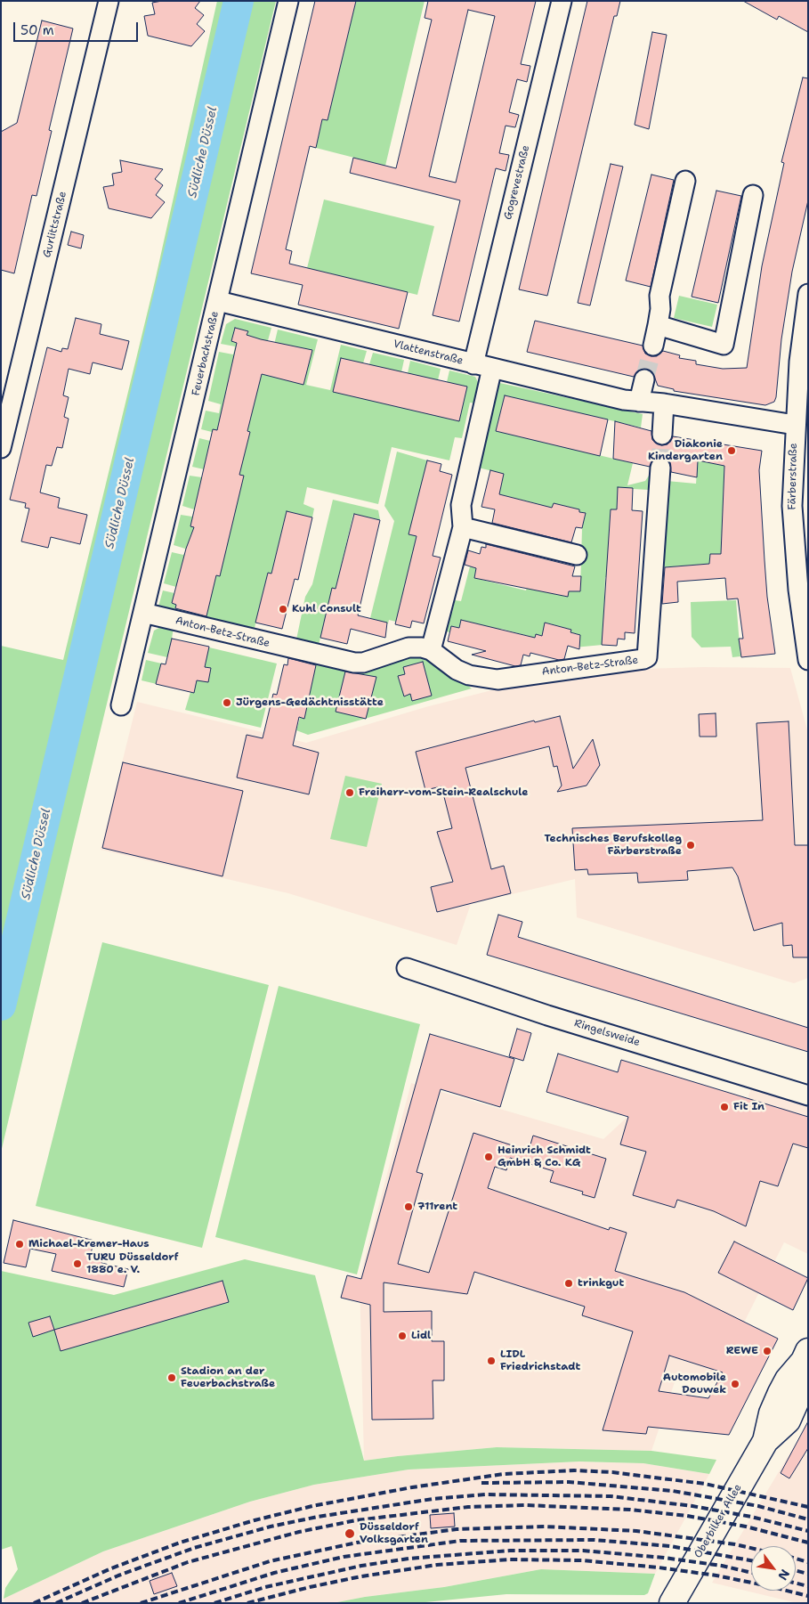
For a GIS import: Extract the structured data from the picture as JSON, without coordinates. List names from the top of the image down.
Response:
{
  "streets": {
    "main road": ["Oberbilker Allee"],
    "street": [
      "Gogrevestraße",
      "Gurlittstraße",
      "Vlattenstraße",
      "Feuerbachstraße",
      "Färberstraße",
      "Anton-Betz-Straße",
      "Ringelsweide"
    ]
  },
  "crossings": [
    ["Gogrevestraße", "Vlattenstraße"],
    ["Vlattenstraße", "Feuerbachstraße"],
    ["Vlattenstraße", "Färberstraße"],
    ["Feuerbachstraße", "Anton-Betz-Straße"]
  ],
  "water": ["Südliche Düssel"],
  "places": [
    "Diakonie Kindergarten",
    "Kuhl Consult",
    "Jürgens-Gedächtnisstätte",
    "Freiherr-vom-Stein-Realschule",
    "Technisches Berufskolleg Färberstraße",
    "Fit In",
    "Heinrich Schmidt GmbH & Co. KG",
    "711rent",
    "Michael-Kremer-Haus",
    "TURU Düsseldorf 1880 e. V.",
    "trinkgut",
    "Lidl",
    "REWE",
    "LIDL Friedrichstadt",
    "Stadion an der Feuerbachstraße",
    "Automobile Douwek",
    "Düsseldorf Volksgarten"
  ],
  "scale_bar": "50 m",
  "north": "bottom right"
}
